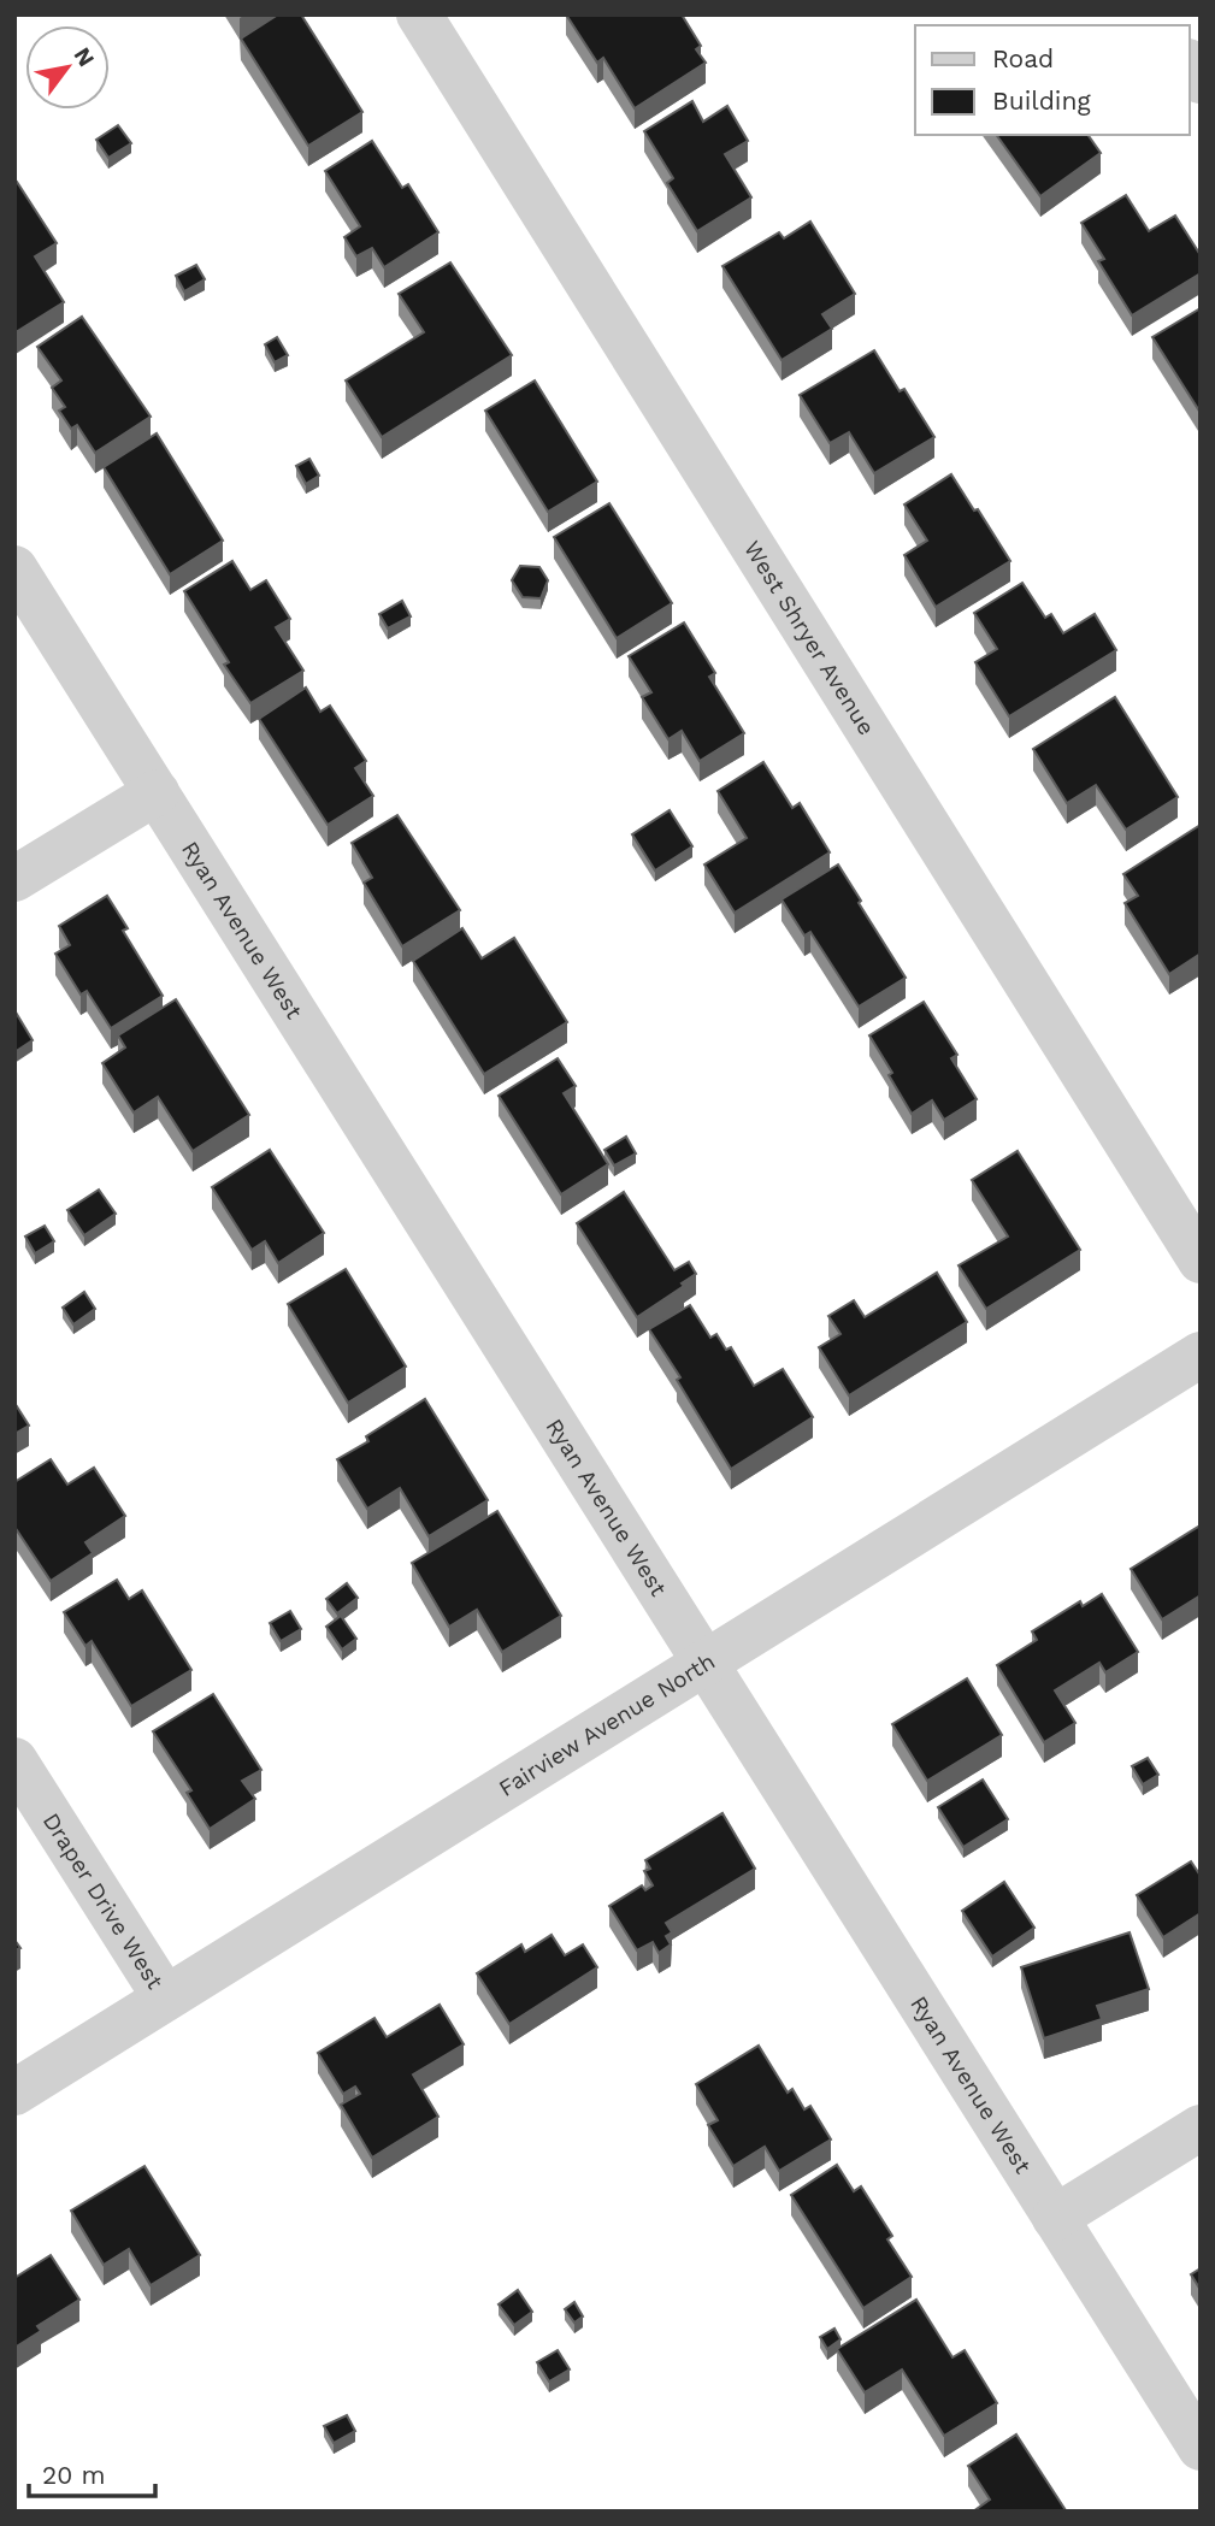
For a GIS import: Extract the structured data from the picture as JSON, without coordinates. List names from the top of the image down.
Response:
{
  "streets": {
    "street": [
      "West Shryer Avenue",
      "Ryan Avenue West",
      "Fairview Avenue North",
      "Draper Drive West"
    ]
  },
  "crossings": [
    ["Ryan Avenue West", "Fairview Avenue North"],
    ["Fairview Avenue North", "Draper Drive West"]
  ],
  "legend": ["Road", "Building"],
  "scale_bar": "20 m",
  "north": "top right"
}
